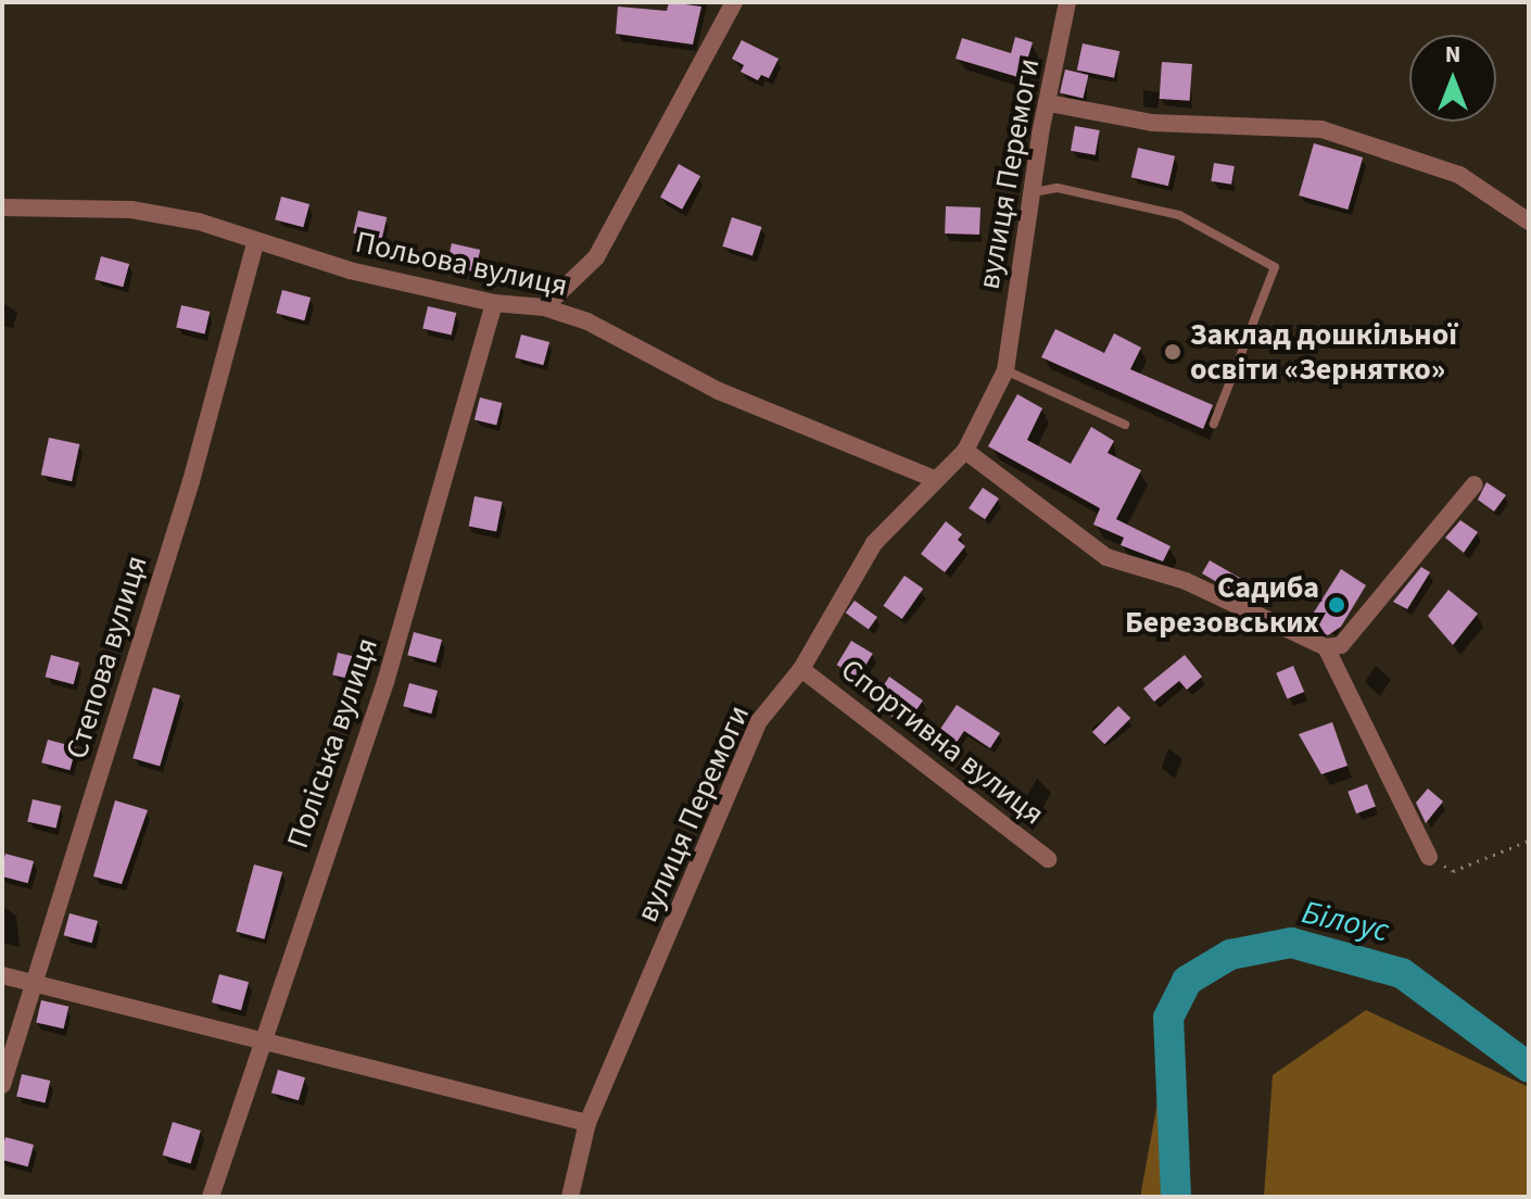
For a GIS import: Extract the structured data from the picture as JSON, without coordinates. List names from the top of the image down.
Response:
{
  "streets": {
    "street": [
      "вулиця Перемоги",
      "Польова вулиця",
      "Степова вулиця",
      "Спортивна вулиця",
      "Поліська вулиця"
    ]
  },
  "crossings": [
    ["вулиця Перемоги", "Польова вулиця"],
    ["вулиця Перемоги", "Спортивна вулиця"],
    ["Польова вулиця", "Степова вулиця"],
    ["Польова вулиця", "Поліська вулиця"]
  ],
  "water": ["Білоус"],
  "places": ["Заклад дошкільної освіти «Зернятко»", "Садиба Березовських"],
  "north": "top"
}
